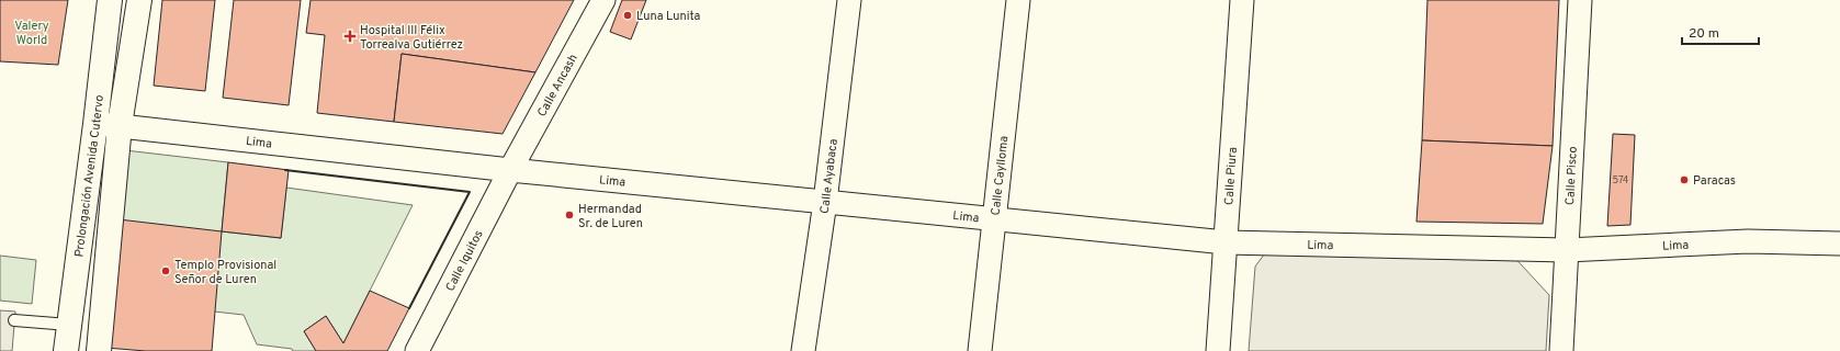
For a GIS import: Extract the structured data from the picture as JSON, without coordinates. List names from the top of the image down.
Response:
{
  "streets": {
    "street": [
      "Calle Ancash",
      "Lima",
      "Prolongación Avenida Cutervo",
      "Calle Ayabaca",
      "Calle Caylloma",
      "Calle Piura",
      "Calle Pisco",
      "Calle Iquitos"
    ]
  },
  "crossings": [
    ["Calle Ancash", "Lima"],
    ["Calle Ancash", "Calle Iquitos"],
    ["Lima", "Prolongación Avenida Cutervo"],
    ["Lima", "Calle Ayabaca"],
    ["Lima", "Calle Caylloma"],
    ["Lima", "Calle Piura"],
    ["Lima", "Calle Pisco"],
    ["Lima", "Calle Iquitos"]
  ],
  "parks": ["Valery World"],
  "places": {
    "other": [
      "Luna Lunita",
      "Paracas",
      "Hermandad Sr. de Luren",
      "Templo Provisional Señor de Luren"
    ],
    "health": ["Hospital III Félix Torrealva Gutiérrez"]
  },
  "house_numbers": ["574"],
  "scale_bar": "20 m"
}
